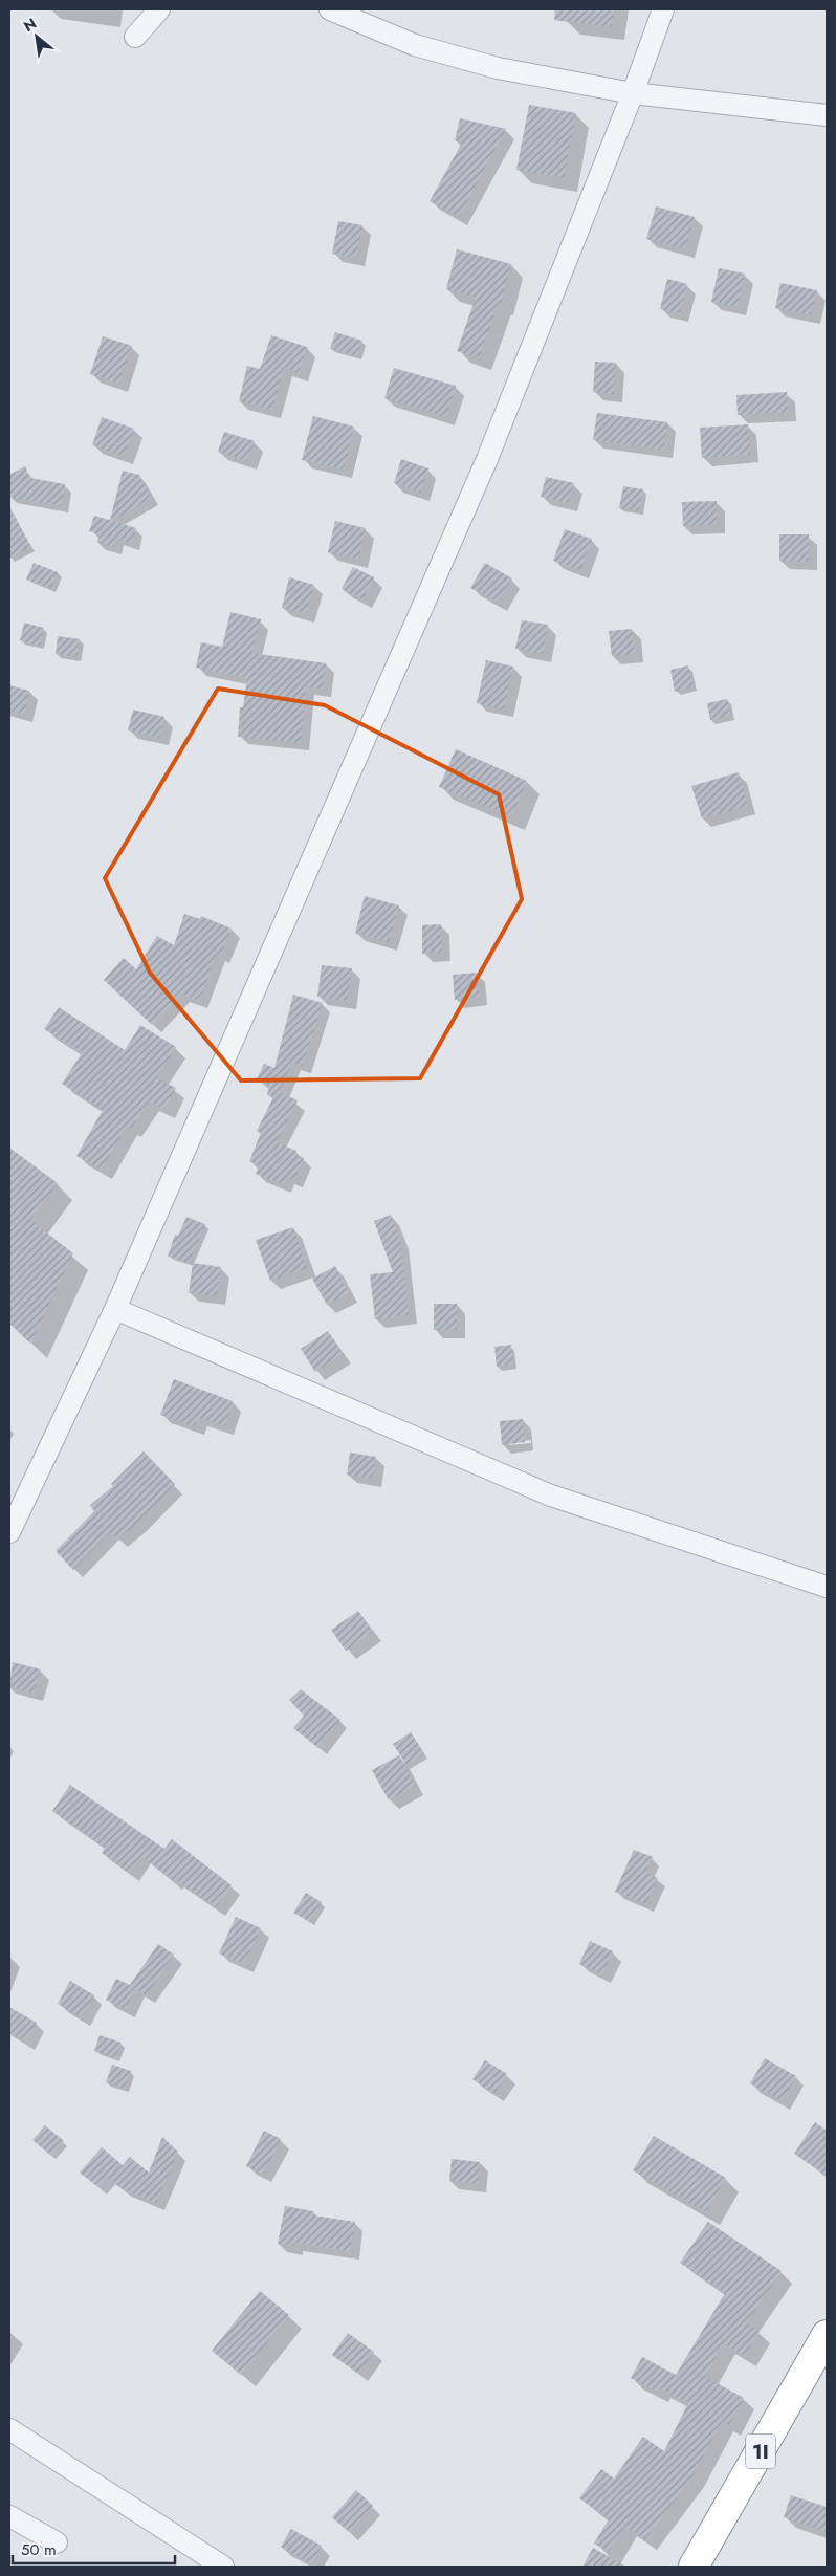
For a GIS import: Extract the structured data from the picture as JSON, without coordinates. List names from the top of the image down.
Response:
{
  "streets": {
    "highway": ["1I"]
  },
  "scale_bar": "50 m",
  "north": "top left"
}
